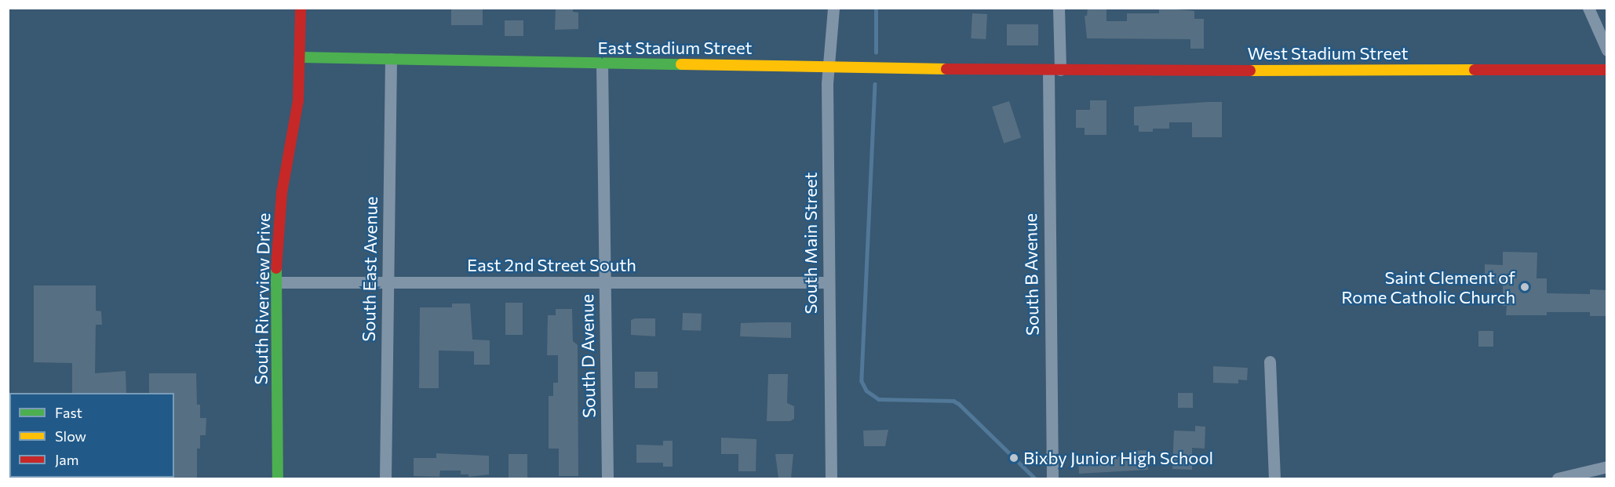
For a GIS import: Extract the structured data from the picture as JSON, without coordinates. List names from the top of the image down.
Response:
{
  "streets": {
    "street": [
      "East Stadium Street",
      "West Stadium Street",
      "South Main Street",
      "East 2nd Street South",
      "South East Avenue",
      "South B Avenue",
      "South Riverview Drive",
      "South D Avenue"
    ]
  },
  "crossings": [
    ["East Stadium Street", "West Stadium Street"],
    ["East Stadium Street", "South Main Street"],
    ["East Stadium Street", "South East Avenue"],
    ["East Stadium Street", "South B Avenue"],
    ["East Stadium Street", "South Riverview Drive"],
    ["East Stadium Street", "South D Avenue"],
    ["West Stadium Street", "South B Avenue"],
    ["South Main Street", "East 2nd Street South"],
    ["East 2nd Street South", "South East Avenue"],
    ["East 2nd Street South", "South Riverview Drive"],
    ["East 2nd Street South", "South D Avenue"]
  ],
  "places": ["Saint Clement of Rome Catholic Church", "Bixby Junior High School"],
  "legend": ["Fast", "Slow", "Jam"]
}
